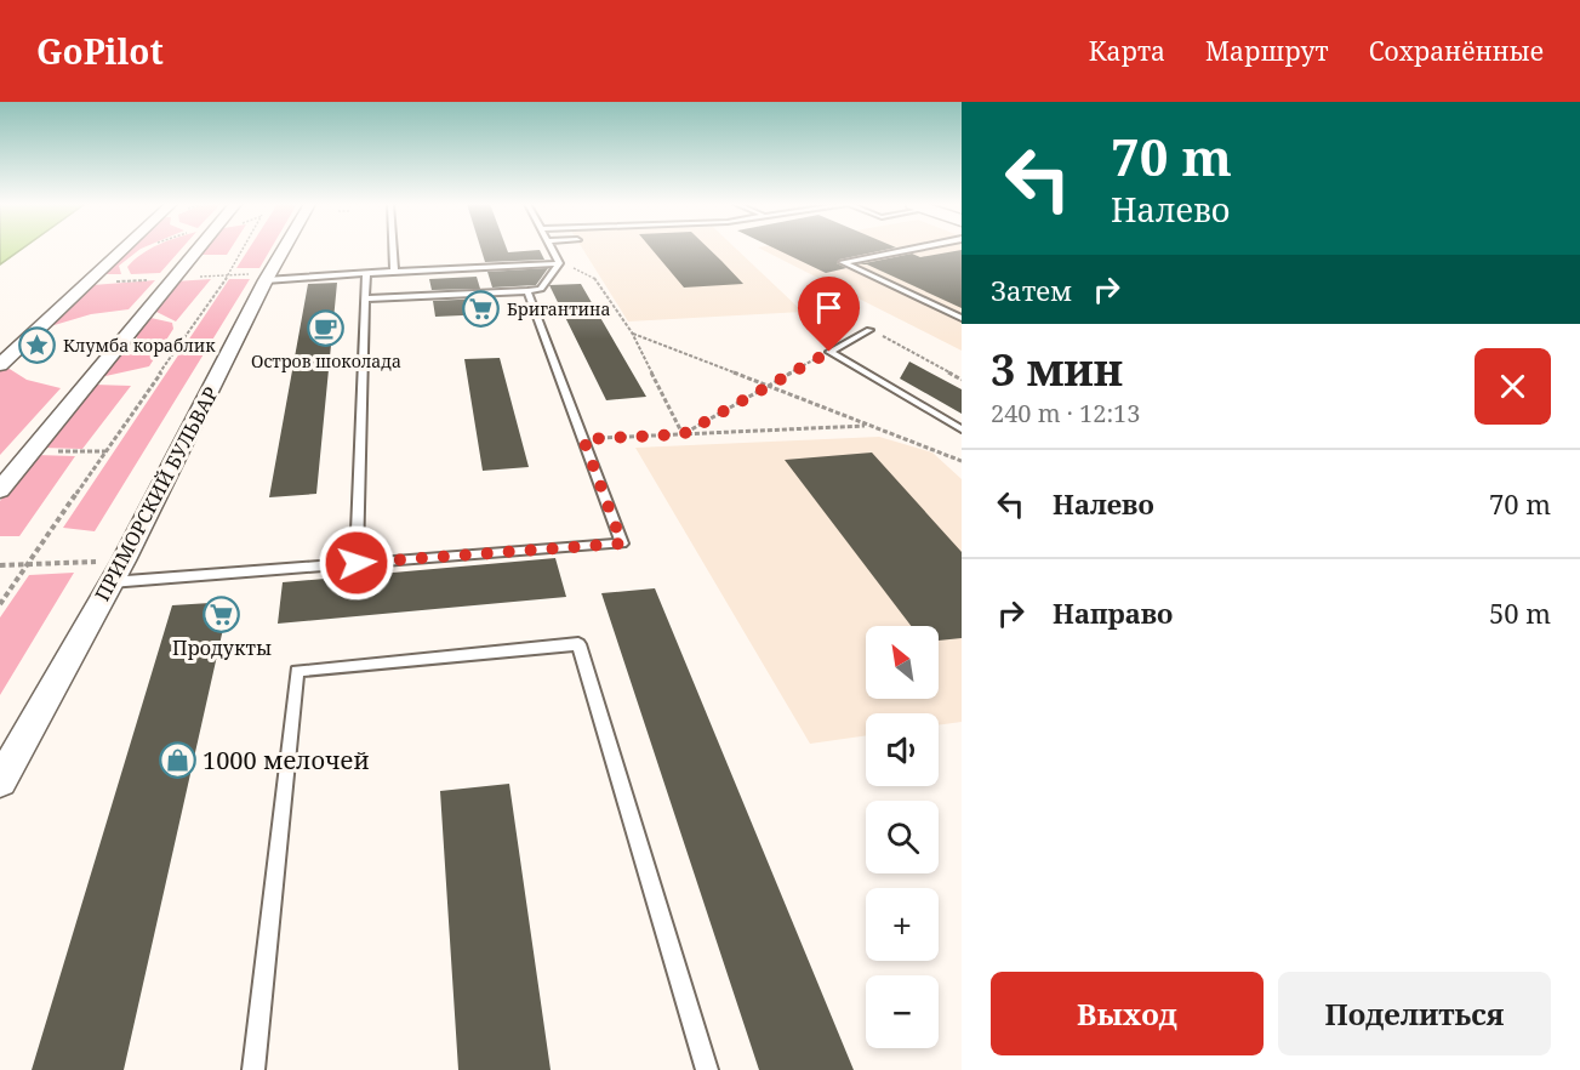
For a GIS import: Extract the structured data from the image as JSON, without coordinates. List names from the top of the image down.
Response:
{
  "streets": {
    "street": ["ПРИМОРСКИЙ БУЛЬВАР"]
  },
  "places": {
    "supermarket": ["Бригантина", "Продукты"],
    "cafe": ["Остров шоколада"],
    "place": ["Клумба кораблик"],
    "shop": ["1000 мелочей"]
  },
  "north": "top left",
  "page": {
    "header": "GoPilot",
    "nav": ["Карта", "Маршрут", "Сохранённые"],
    "turn": ["70 m", "Налево"],
    "then": "Затем",
    "heading": ["3 мин", "240 m · 12:13"],
    "list": [
      {
        "name": "Налево",
        "value": "70 m"
      },
      {
        "name": "Направо",
        "value": "50 m"
      }
    ],
    "map_buttons": ["+", "−"],
    "buttons": ["Выход", "Поделиться"]
  }
}
